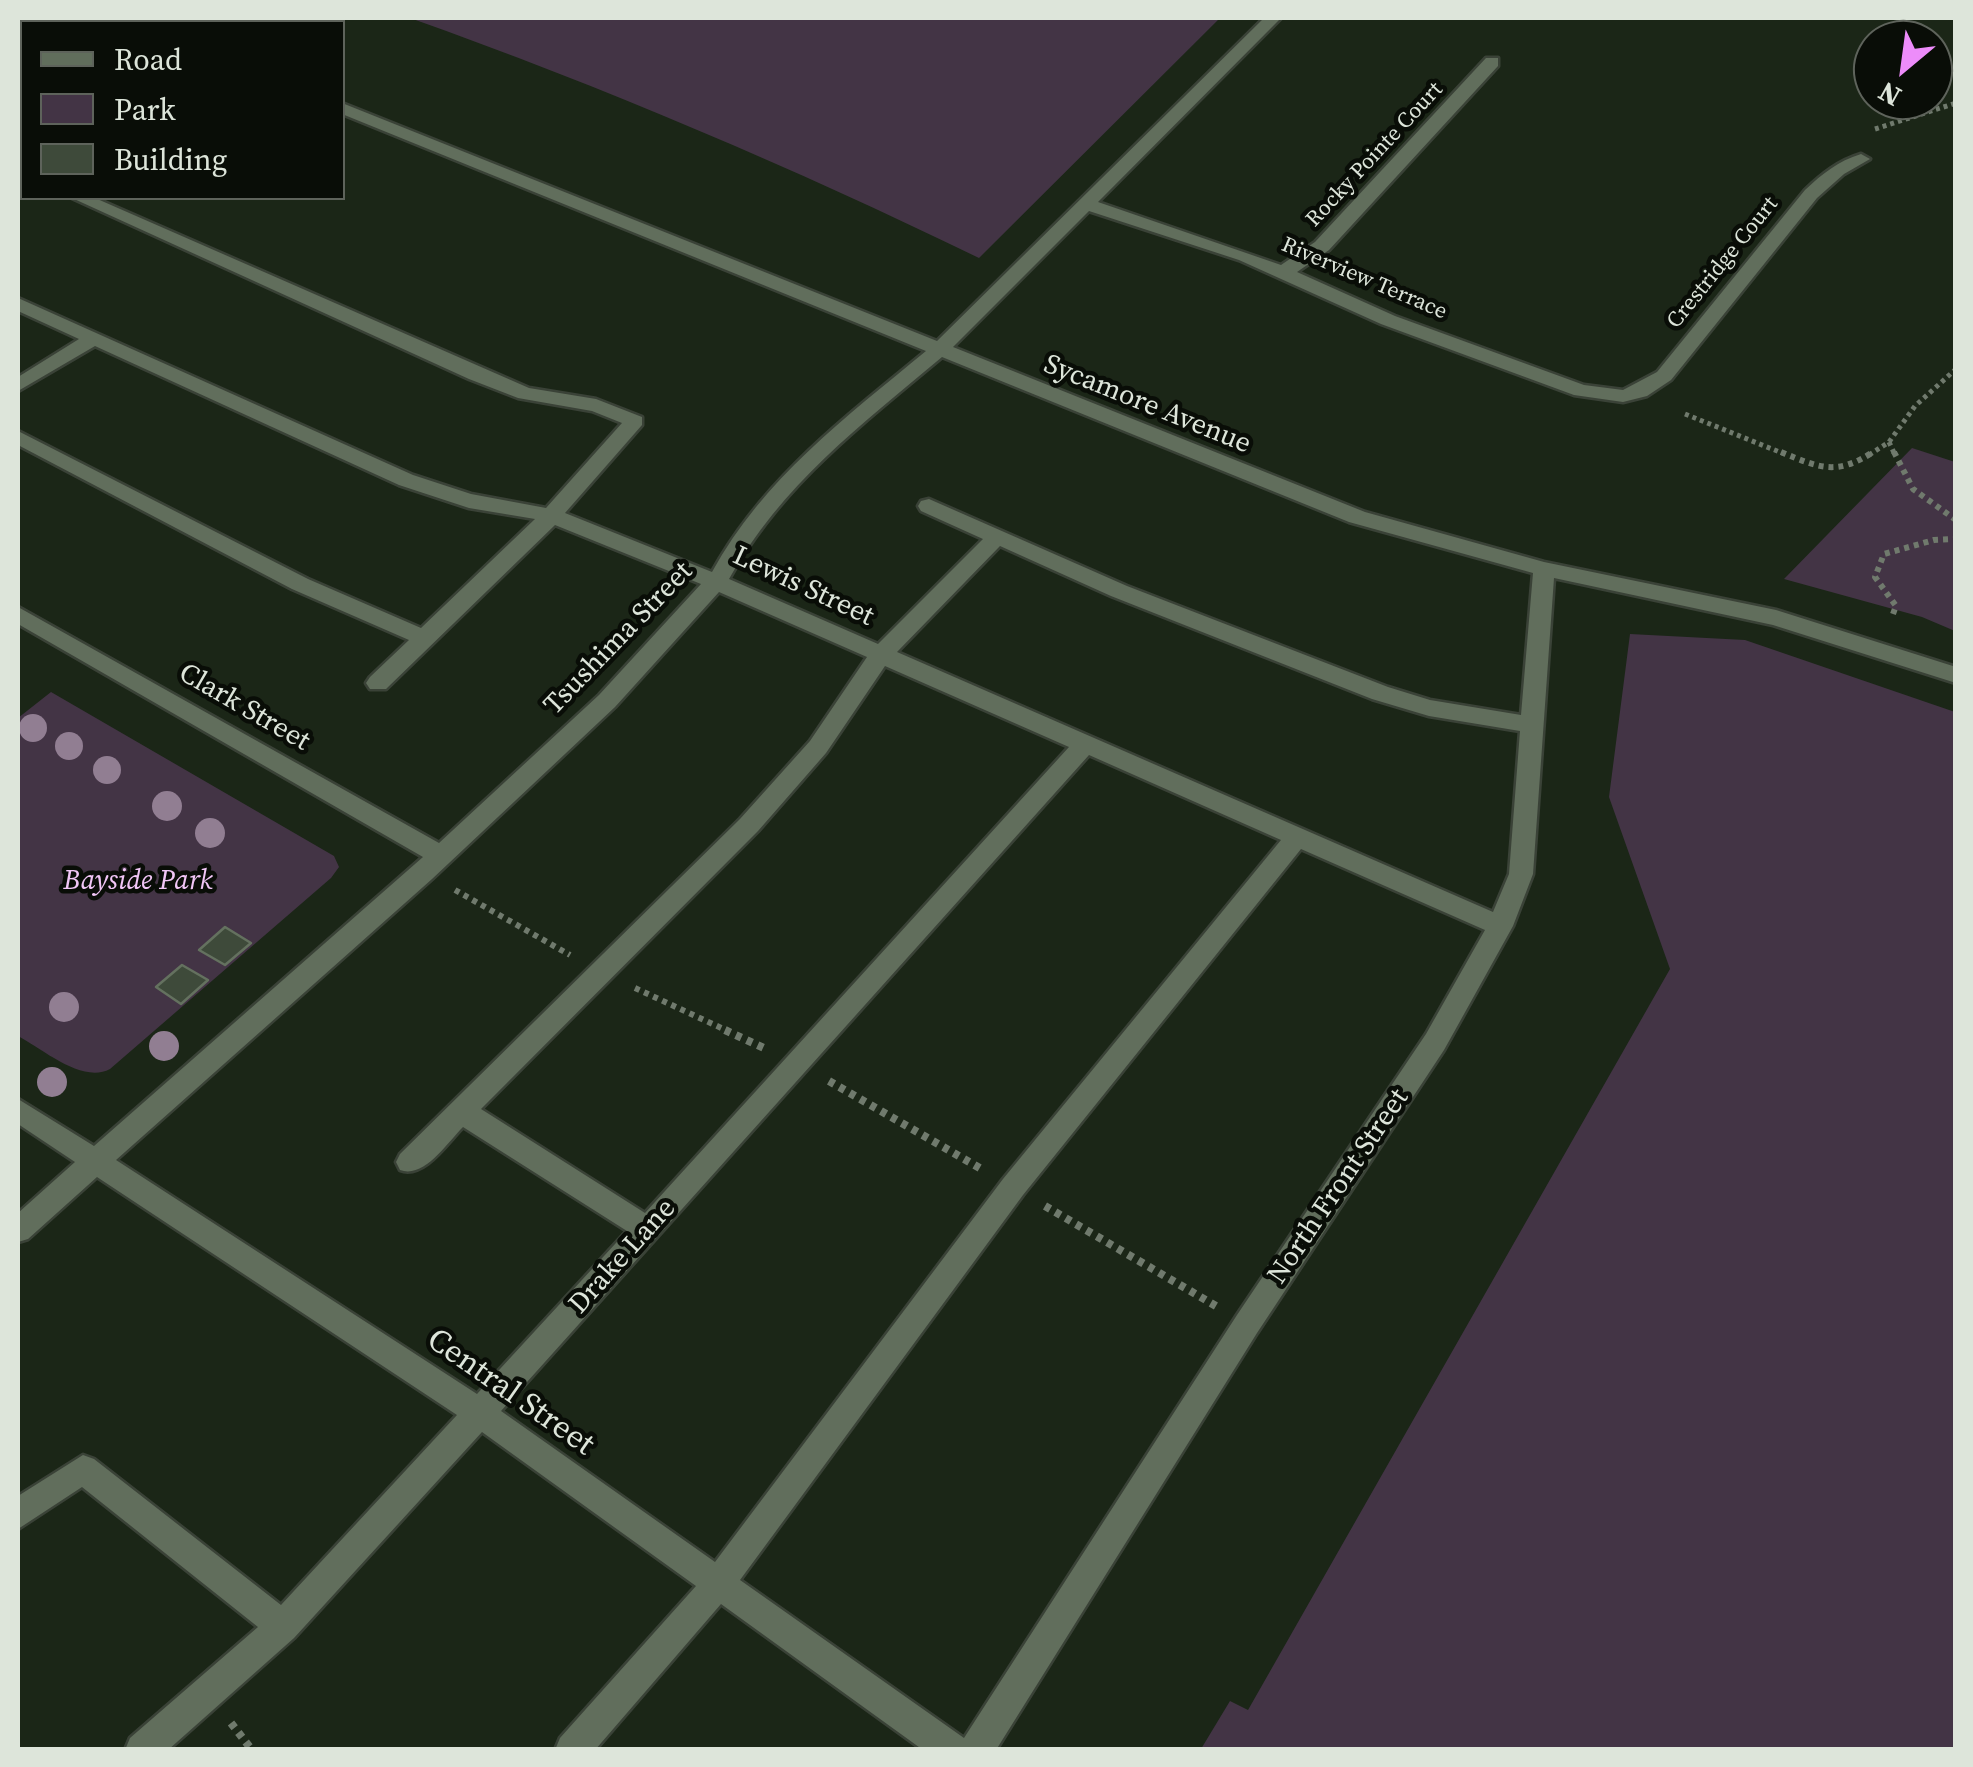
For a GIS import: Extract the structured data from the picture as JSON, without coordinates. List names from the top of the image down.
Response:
{
  "streets": {
    "street": [
      "Rocky Pointe Court",
      "Crestridge Court",
      "Riverview Terrace",
      "Sycamore Avenue",
      "Lewis Street",
      "Tsushima Street",
      "Clark Street",
      "North Front Street",
      "Drake Lane",
      "Central Street"
    ]
  },
  "crossings": [
    ["Rocky Pointe Court", "Riverview Terrace"],
    ["Crestridge Court", "Riverview Terrace"],
    ["Riverview Terrace", "Tsushima Street"],
    ["Sycamore Avenue", "Tsushima Street"],
    ["Sycamore Avenue", "North Front Street"],
    ["Lewis Street", "Tsushima Street"],
    ["Lewis Street", "North Front Street"],
    ["Lewis Street", "Drake Lane"],
    ["Tsushima Street", "Clark Street"],
    ["Tsushima Street", "Central Street"],
    ["Drake Lane", "Central Street"]
  ],
  "parks": ["Bayside Park"],
  "legend": ["Road", "Park", "Building"],
  "north": "bottom left"
}
